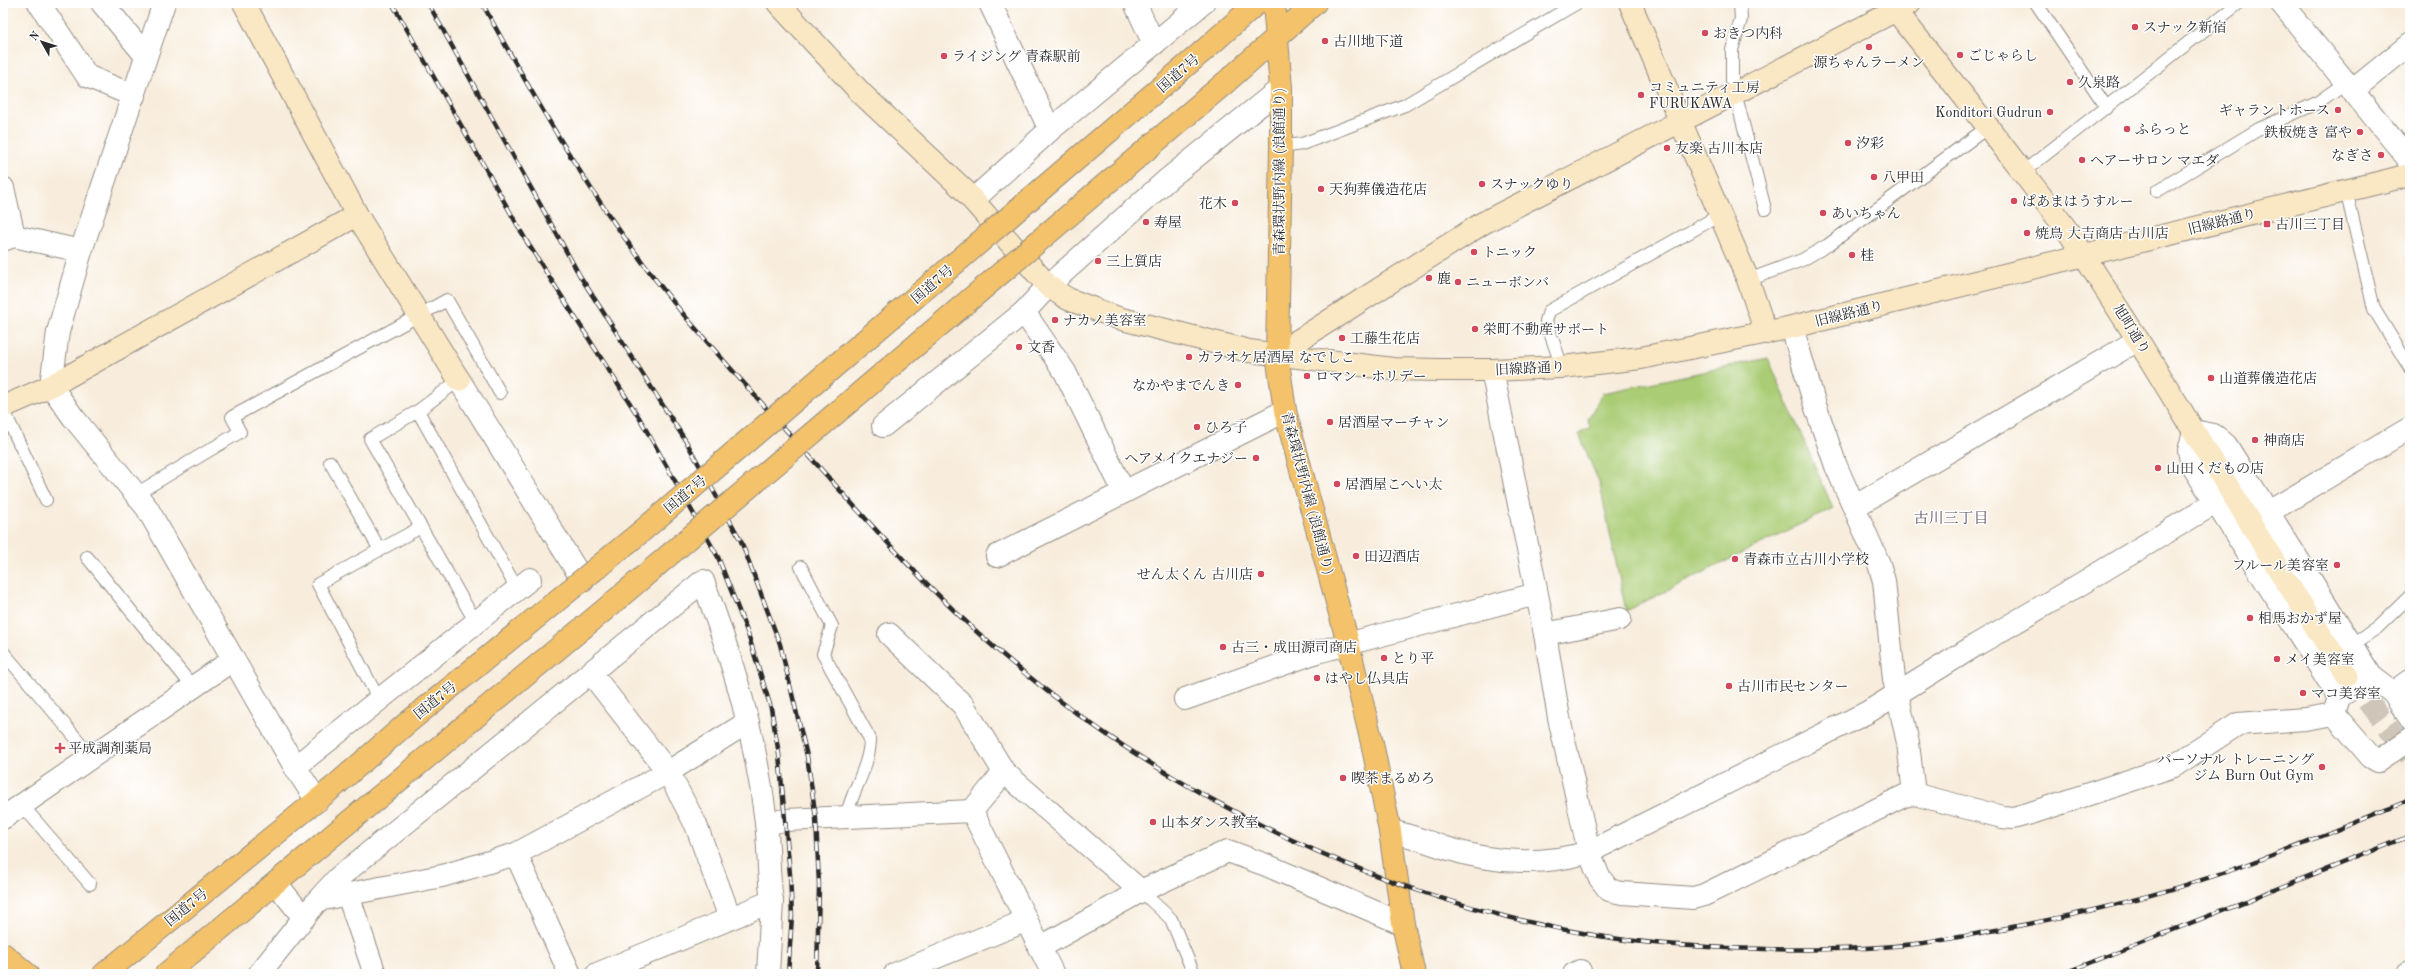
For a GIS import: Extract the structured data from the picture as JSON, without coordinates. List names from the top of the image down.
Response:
{
  "streets": {
    "main road": ["国道7号", "青森環状野内線 (浪館通り)"],
    "street": ["旧線路通り", "旭町通り"]
  },
  "crossings": [
    ["青森環状野内線 (浪館通り)", "旧線路通り"],
    ["旧線路通り", "旭町通り"]
  ],
  "districts": ["古川三丁目"],
  "places": {
    "other": [
      "スナック新宿",
      "おきつ内科",
      "古川地下道",
      "源ちゃんラーメン",
      "ごじゃらし",
      "ライジング 青森駅前",
      "久泉路",
      "コミュニティ工房 FURUKAWA",
      "ギャラントホース",
      "Konditori Gudrun",
      "ふらっと",
      "鉄板焼き 富や",
      "汐彩",
      "友楽 古川本店",
      "なぎさ",
      "ヘアーサロン マエダ",
      "八甲田",
      "スナックゆり",
      "天狗葬儀造花店",
      "ぱあまはうすルー",
      "花木",
      "あいちゃん",
      "寿屋",
      "焼鳥 大吉商店 古川店",
      "トニック",
      "桂",
      "三上質店",
      "鹿",
      "ニューボンバ",
      "ナカノ美容室",
      "栄町不動産サポート",
      "工藤生花店",
      "文香",
      "カラオケ居酒屋 なでしこ",
      "ロマン・ホリデー",
      "山道葬儀造花店",
      "なかやまでんき",
      "居酒屋マーチャン",
      "ひろ子",
      "神商店",
      "ヘアメイクエナジー",
      "山田くだもの店",
      "居酒屋こへい太",
      "田辺酒店",
      "青森市立古川小学校",
      "フルール美容室",
      "せん太くん 古川店",
      "相馬おかず屋",
      "古三・成田源司商店",
      "とり平",
      "メイ美容室",
      "はやし仏具店",
      "古川市民センター",
      "マコ美容室",
      "パーソナル トレーニング ジム Burn Out Gym",
      "喫茶まるめろ",
      "山本ダンス教室"
    ],
    "transit": ["古川三丁目"],
    "health": ["平成調剤薬局"]
  },
  "north": "top left"
}
